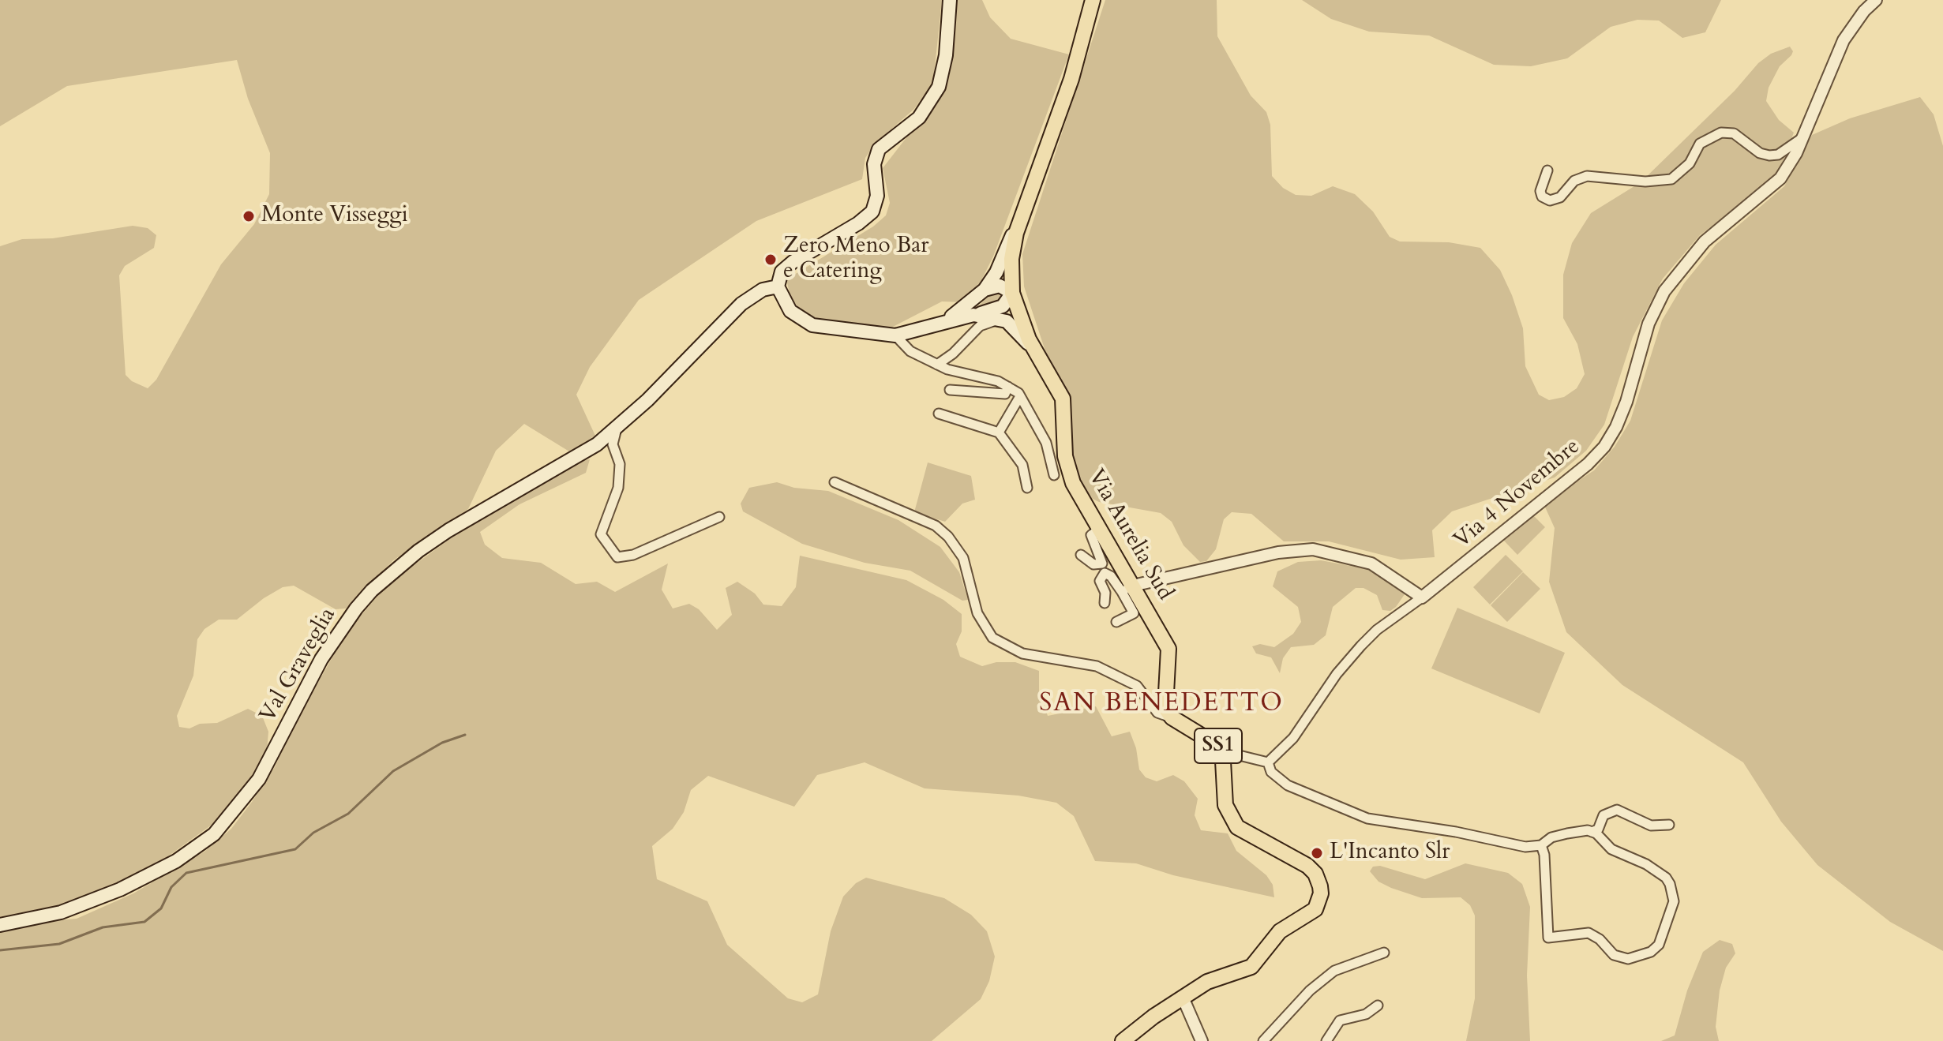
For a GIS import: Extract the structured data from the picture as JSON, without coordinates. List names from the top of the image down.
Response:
{
  "streets": {
    "main road": ["Via Aurelia Sud", "Val Graveglia", "SS1"],
    "street": ["Via 4 Novembre"]
  },
  "crossings": [
    ["Via Aurelia Sud", "SS1"]
  ],
  "districts": ["SAN BENEDETTO"],
  "places": ["Monte Visseggi", "Zero Meno Bar e Catering", "L'Incanto Slr"]
}
